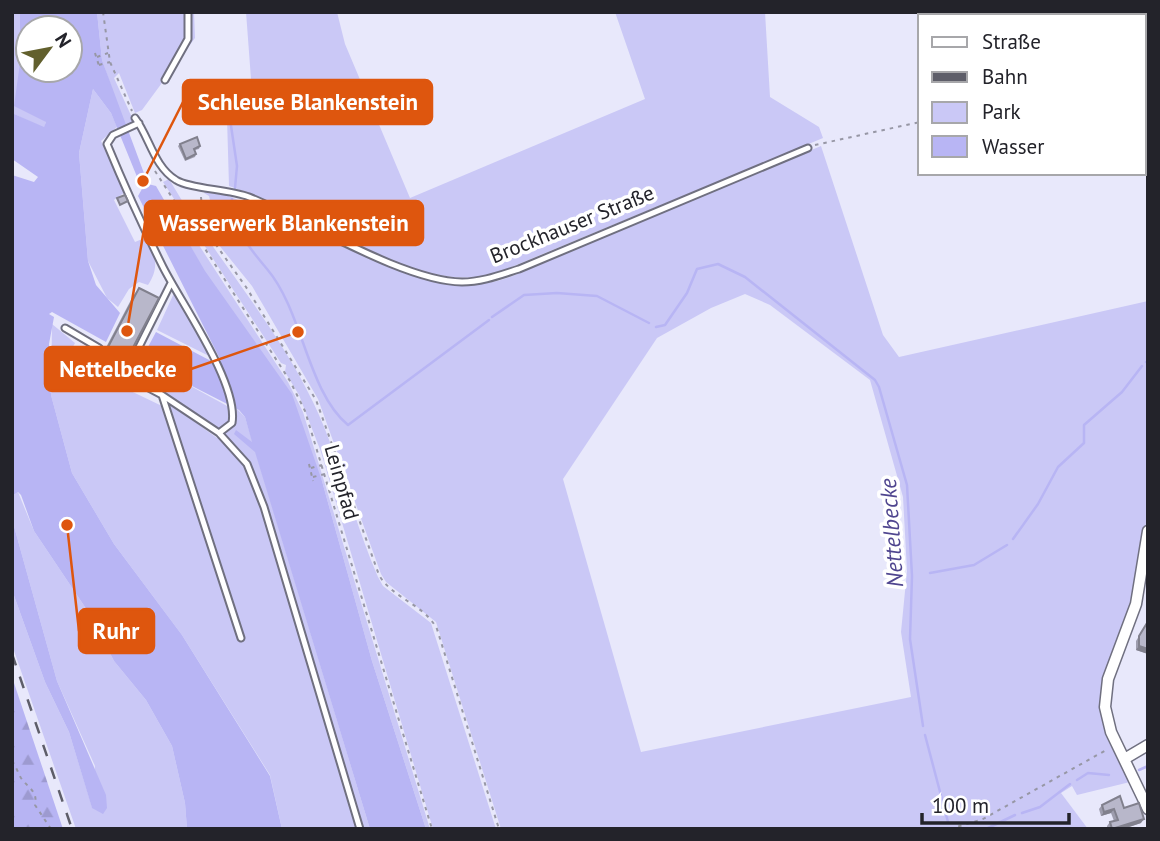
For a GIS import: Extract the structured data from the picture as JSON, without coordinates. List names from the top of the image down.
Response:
{
  "streets": {
    "lane": ["Brockhauser Straße"],
    "path": ["Leinpfad"]
  },
  "water": ["Nettelbecke"],
  "places": [
    "Schleuse Blankenstein",
    "Wasserwerk Blankenstein",
    "Nettelbecke",
    "Ruhr"
  ],
  "legend": [
    "Straße",
    "Bahn",
    "Park",
    "Wasser"
  ],
  "scale_bar": "100 m",
  "north": "top right"
}
